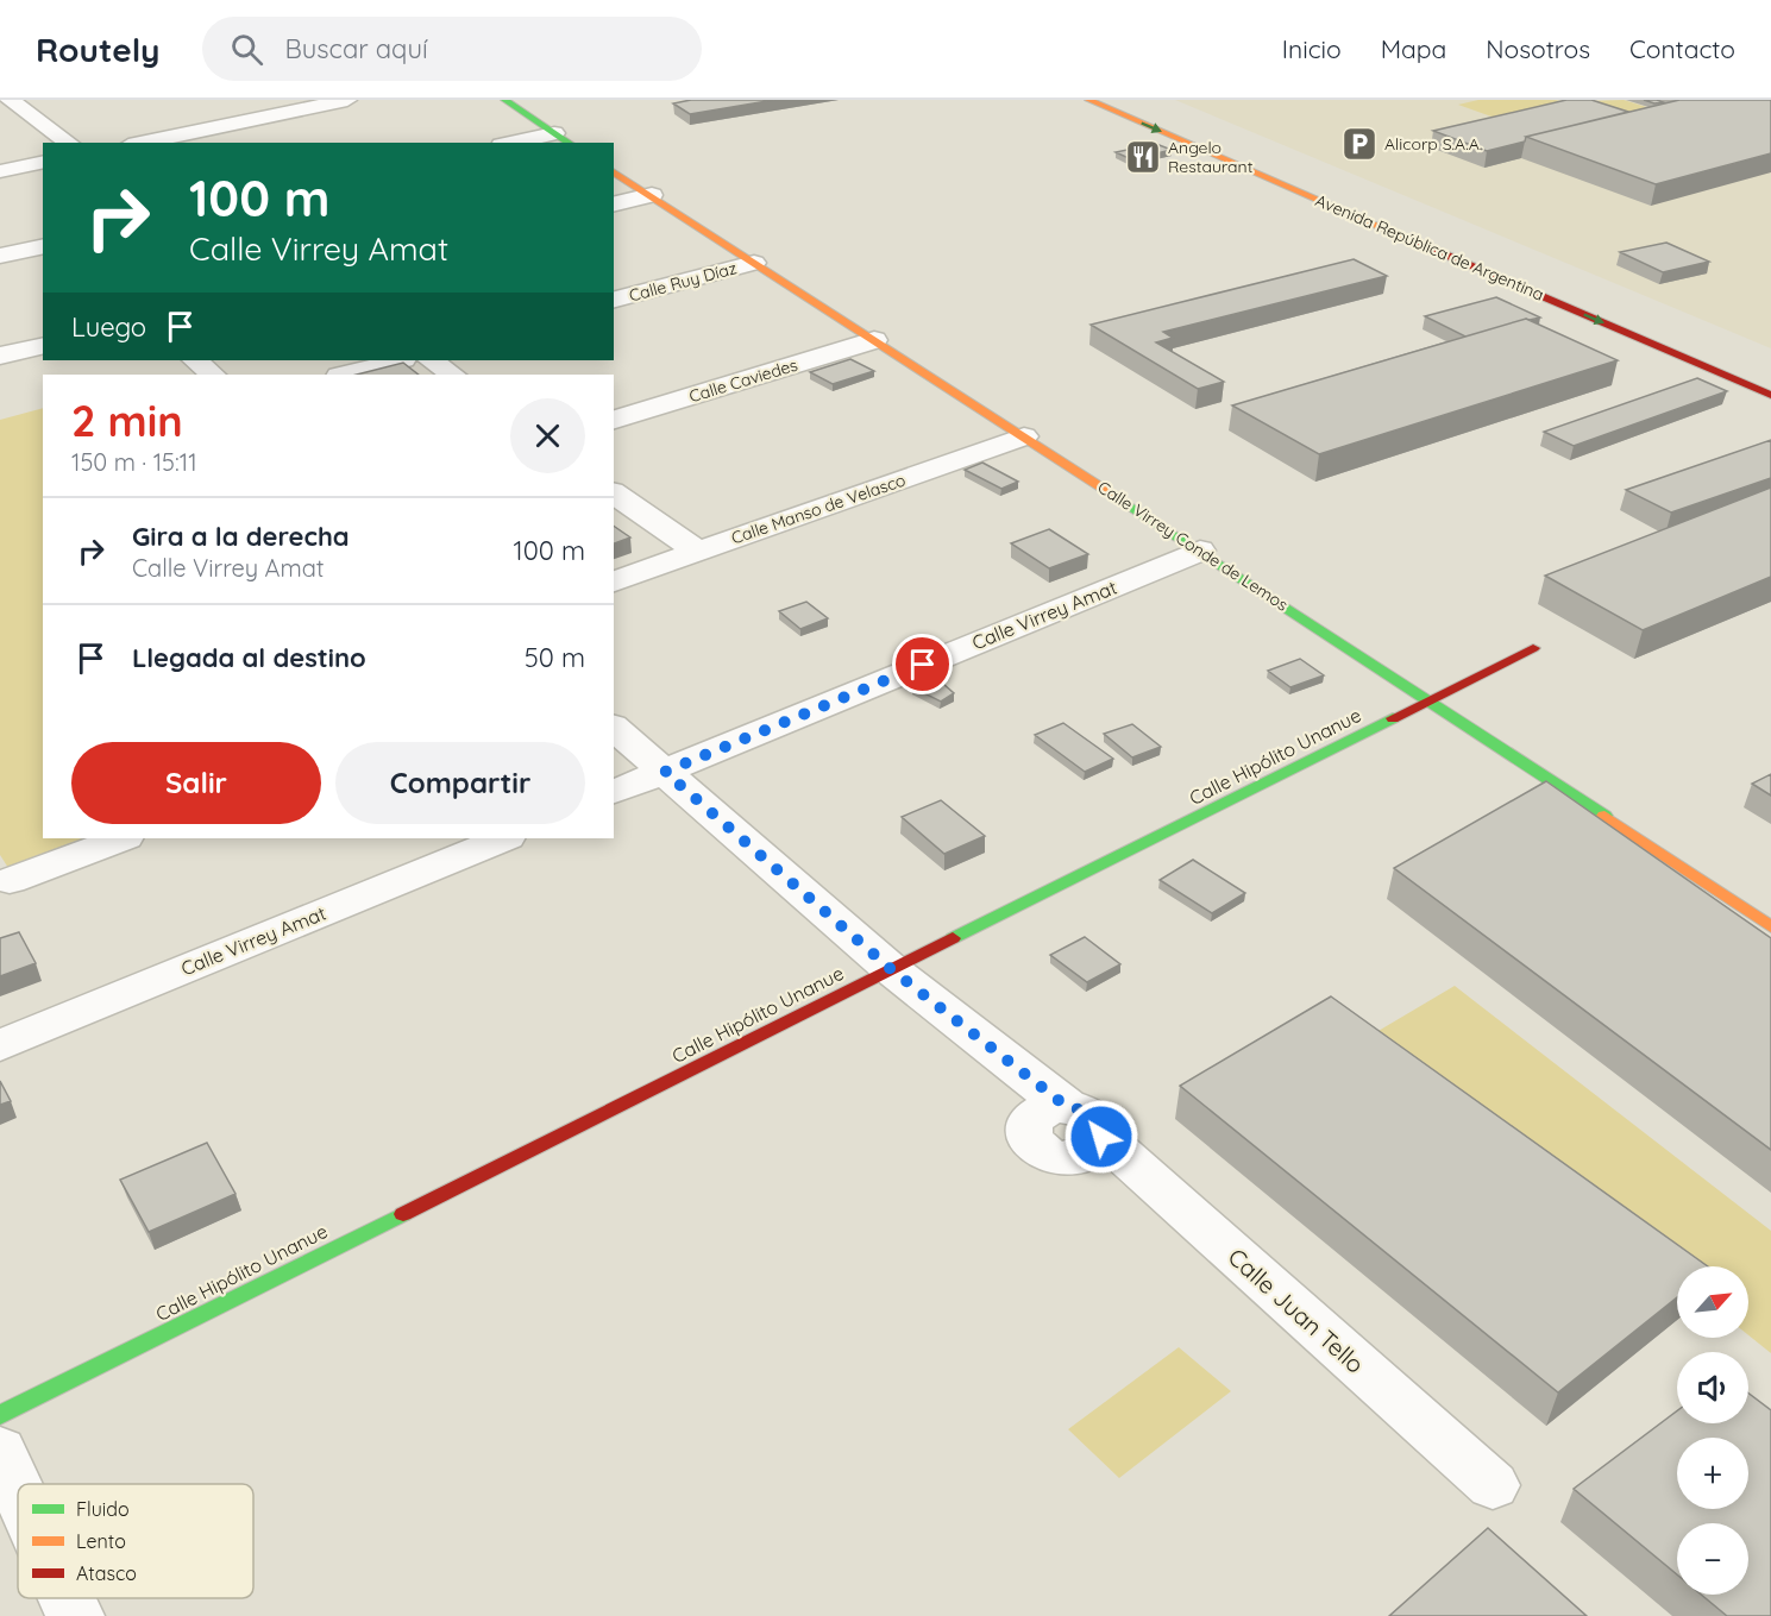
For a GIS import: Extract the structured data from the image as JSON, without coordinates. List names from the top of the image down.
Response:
{
  "streets": {
    "street": [
      "Avenida República de Argentina",
      "Calle Ruy Díaz",
      "Calle Caviedes",
      "Calle Manso de Velasco",
      "Calle Virrey Conde de Lemos",
      "Calle Virrey Amat",
      "Calle Hipólito Unanue",
      "Calle Juan Tello"
    ]
  },
  "crossings": [
    ["Calle Ruy Díaz", "Calle Virrey Conde de Lemos"],
    ["Calle Caviedes", "Calle Virrey Conde de Lemos"],
    ["Calle Manso de Velasco", "Calle Virrey Conde de Lemos"],
    ["Calle Virrey Conde de Lemos", "Calle Virrey Amat"],
    ["Calle Virrey Conde de Lemos", "Calle Hipólito Unanue"],
    ["Calle Virrey Amat", "Calle Juan Tello"],
    ["Calle Hipólito Unanue", "Calle Juan Tello"]
  ],
  "places": {
    "parking": ["Alicorp S.A.A."],
    "restaurant": ["Angelo Restaurant"]
  },
  "legend": ["Fluido", "Lento", "Atasco"],
  "north": "top right",
  "page": {
    "header": "Routely",
    "search": "Buscar aquí",
    "nav": [
      "Inicio",
      "Mapa",
      "Nosotros",
      "Contacto"
    ],
    "turn": ["100 m", "Calle Virrey Amat"],
    "then": "Luego",
    "heading": ["2 min", "150 m · 15:11"],
    "list": [
      {
        "name": "Gira a la derecha",
        "note": "Calle Virrey Amat",
        "value": "100 m"
      },
      {
        "name": "Llegada al destino",
        "value": "50 m"
      }
    ],
    "buttons": ["Salir", "Compartir"],
    "map_buttons": ["+", "−"]
  }
}
